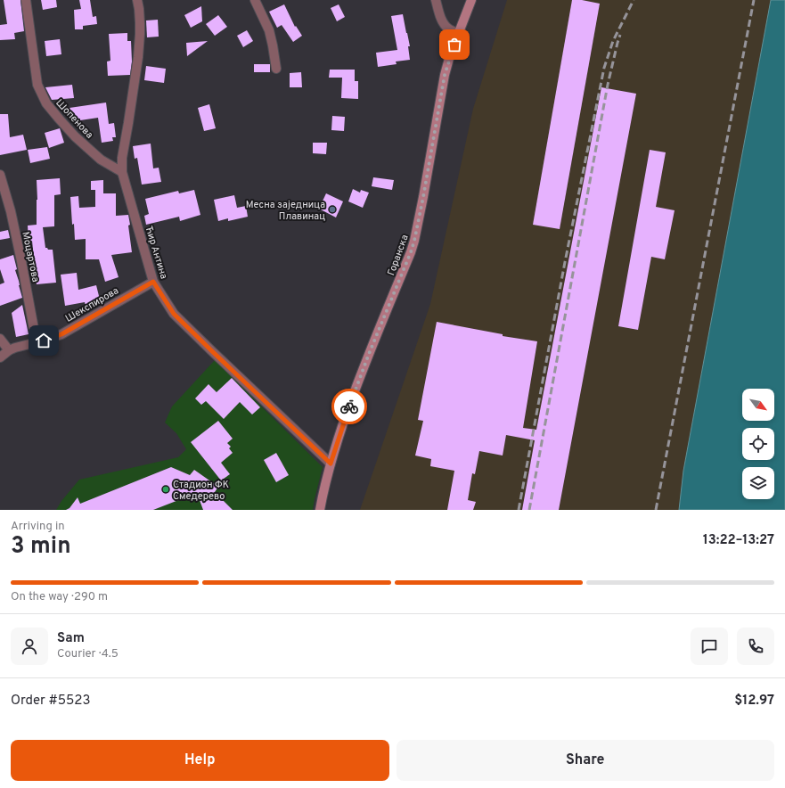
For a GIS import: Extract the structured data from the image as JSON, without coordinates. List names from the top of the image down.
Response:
{
  "streets": {
    "main road": ["Горанска"],
    "street": [
      "Шопенова",
      "Ћир Антина",
      "Моцартова",
      "Шекспирова"
    ]
  },
  "crossings": [
    ["Шопенова", "Ћир Антина"],
    ["Ћир Антина", "Горанска"],
    ["Ћир Антина", "Шекспирова"],
    ["Моцартова", "Шекспирова"]
  ],
  "places": ["Месна заједница Плавинац", "Стадион ФК Смедерево"],
  "north": "bottom right",
  "page": {
    "heading": ["3 min", "Arriving in", "13:22–13:27"],
    "panel": [
      "Sam",
      "Courier · 4.5",
      "Order #5523",
      "$12.97"
    ],
    "bar": "On the way · 290 m",
    "buttons": ["Help", "Share"]
  }
}
